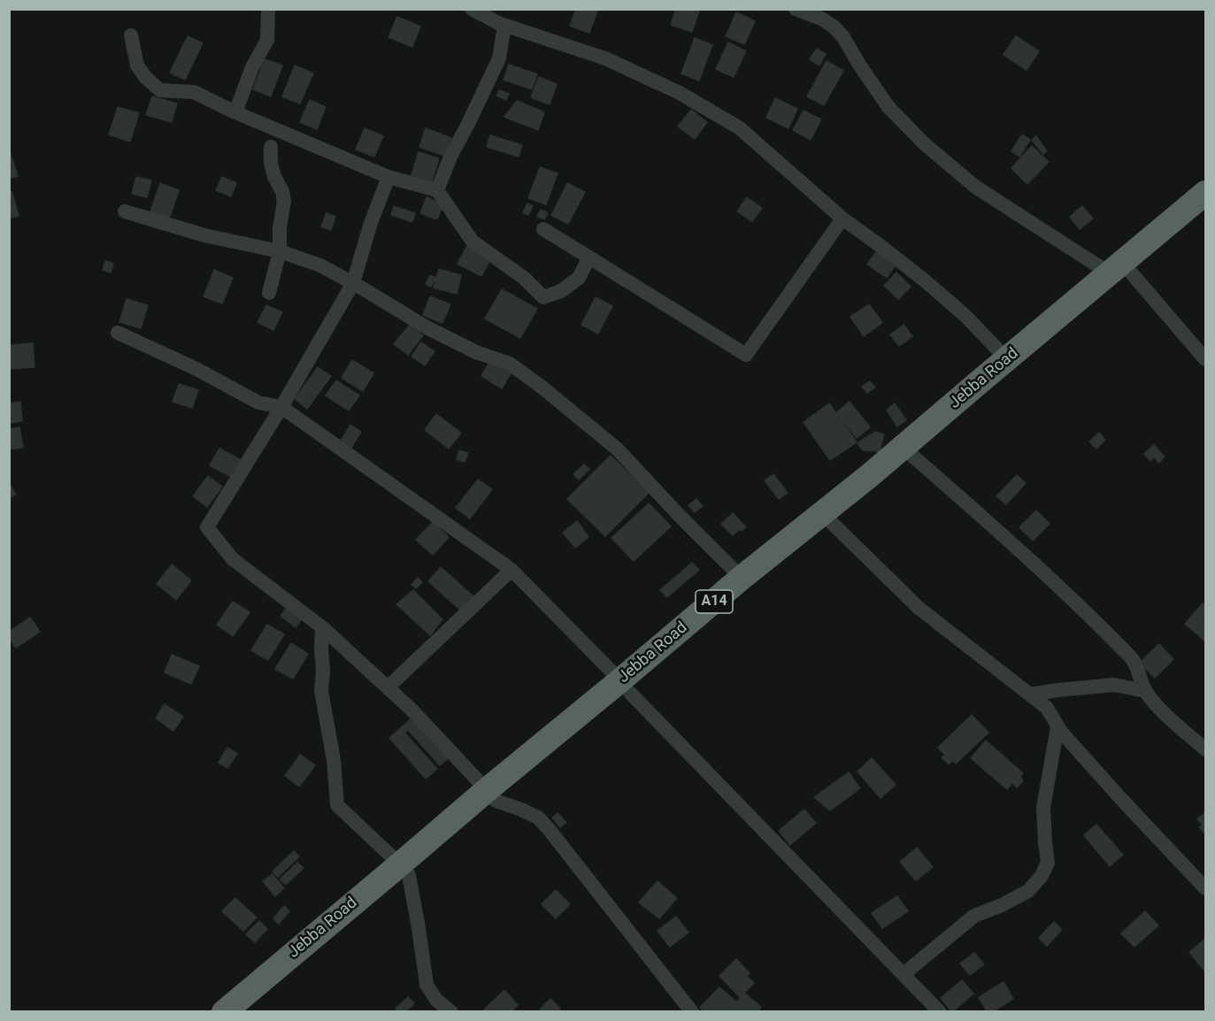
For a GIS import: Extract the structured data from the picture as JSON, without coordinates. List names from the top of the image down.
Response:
{
  "streets": {
    "highway": ["Jebba Road", "A14"]
  }
}
